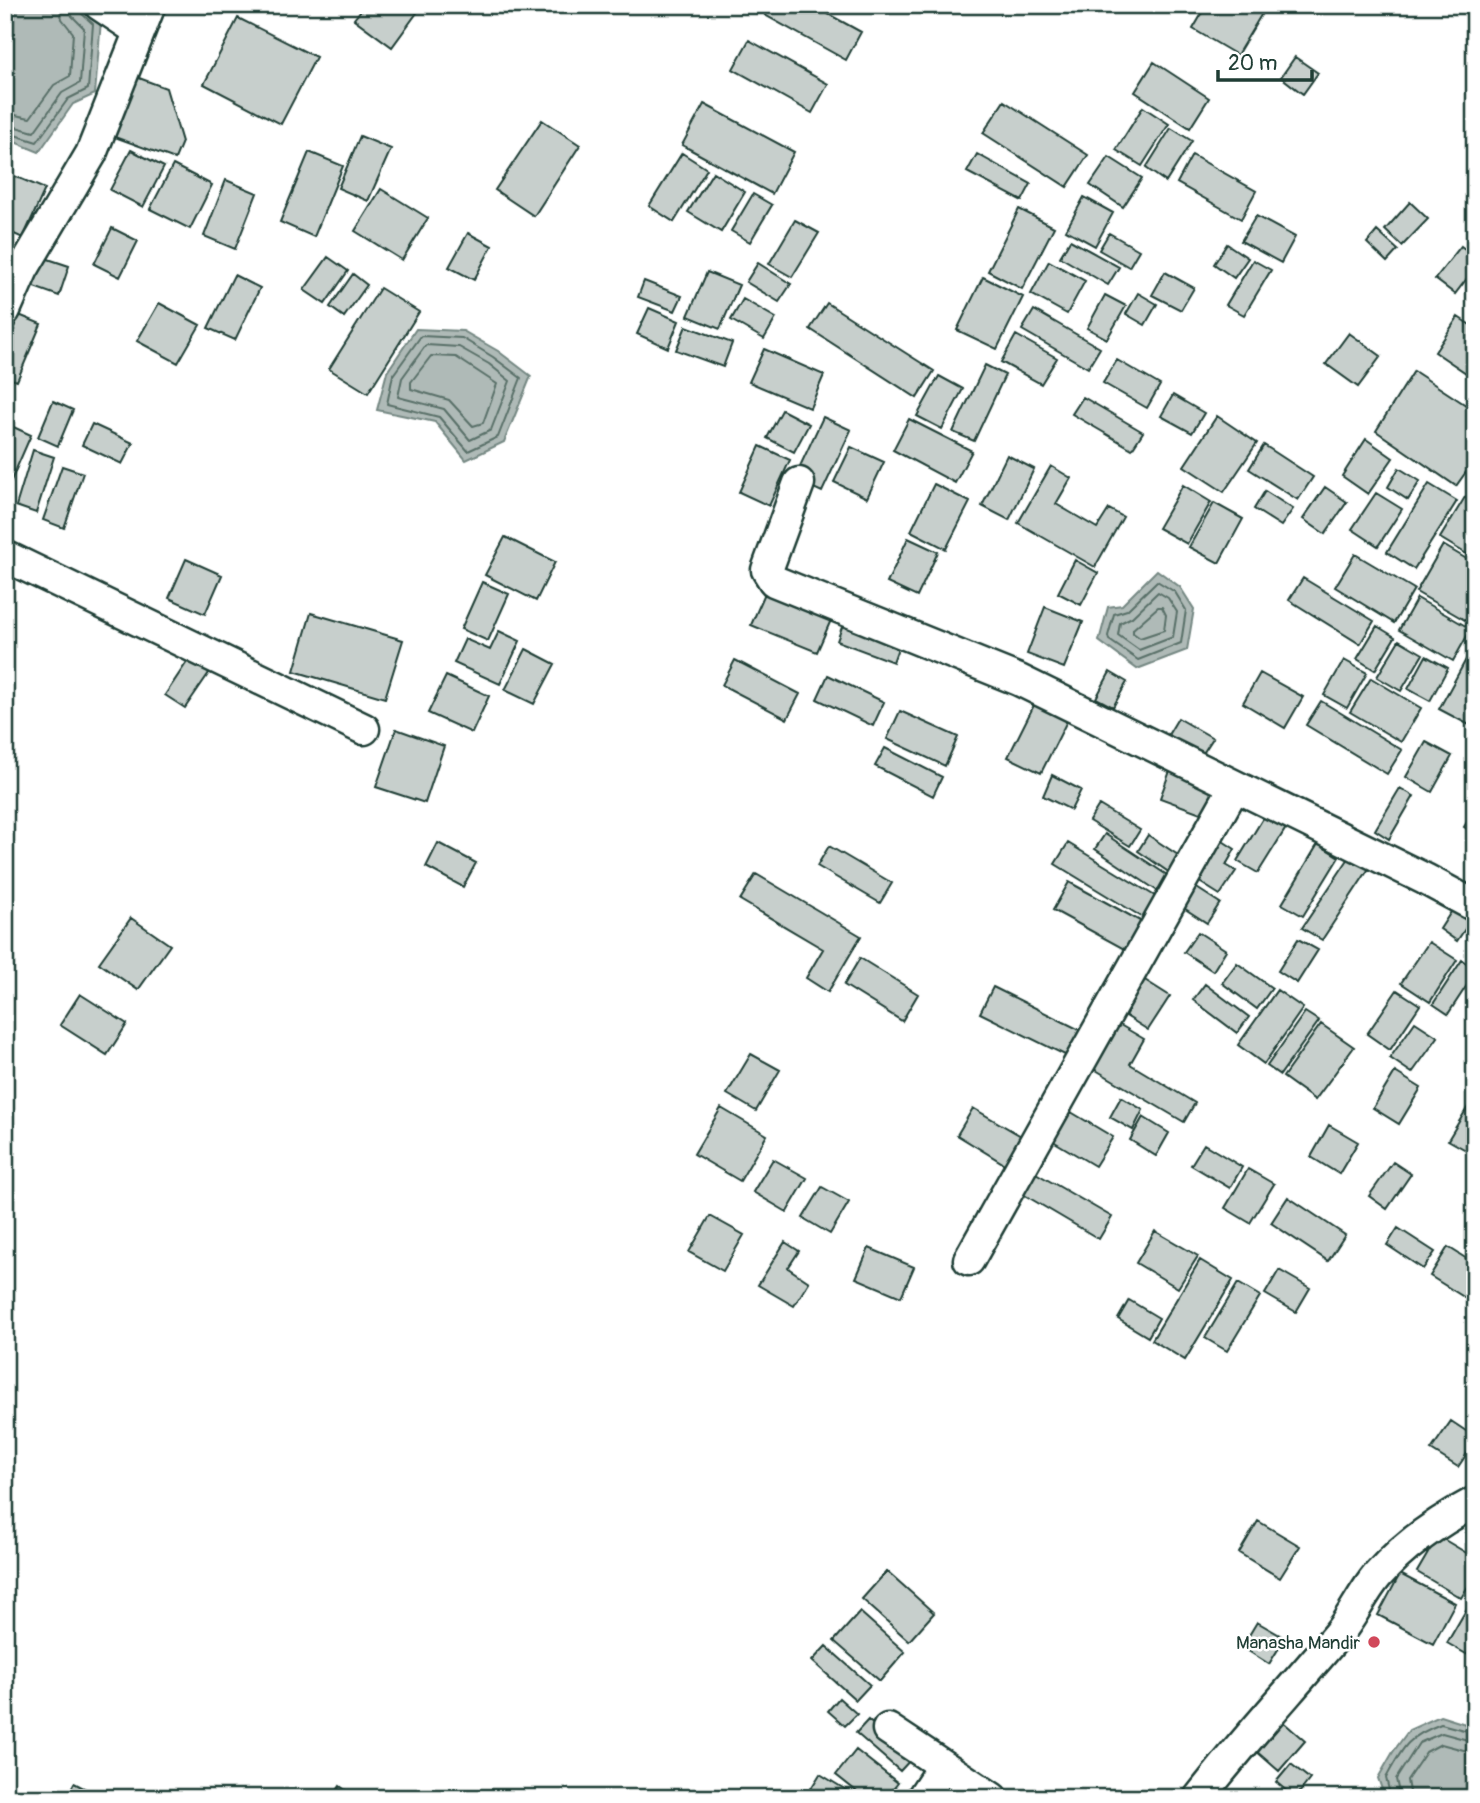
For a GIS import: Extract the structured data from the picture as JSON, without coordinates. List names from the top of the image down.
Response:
{
  "places": ["Manasha Mandir"],
  "scale_bar": "20 m"
}
